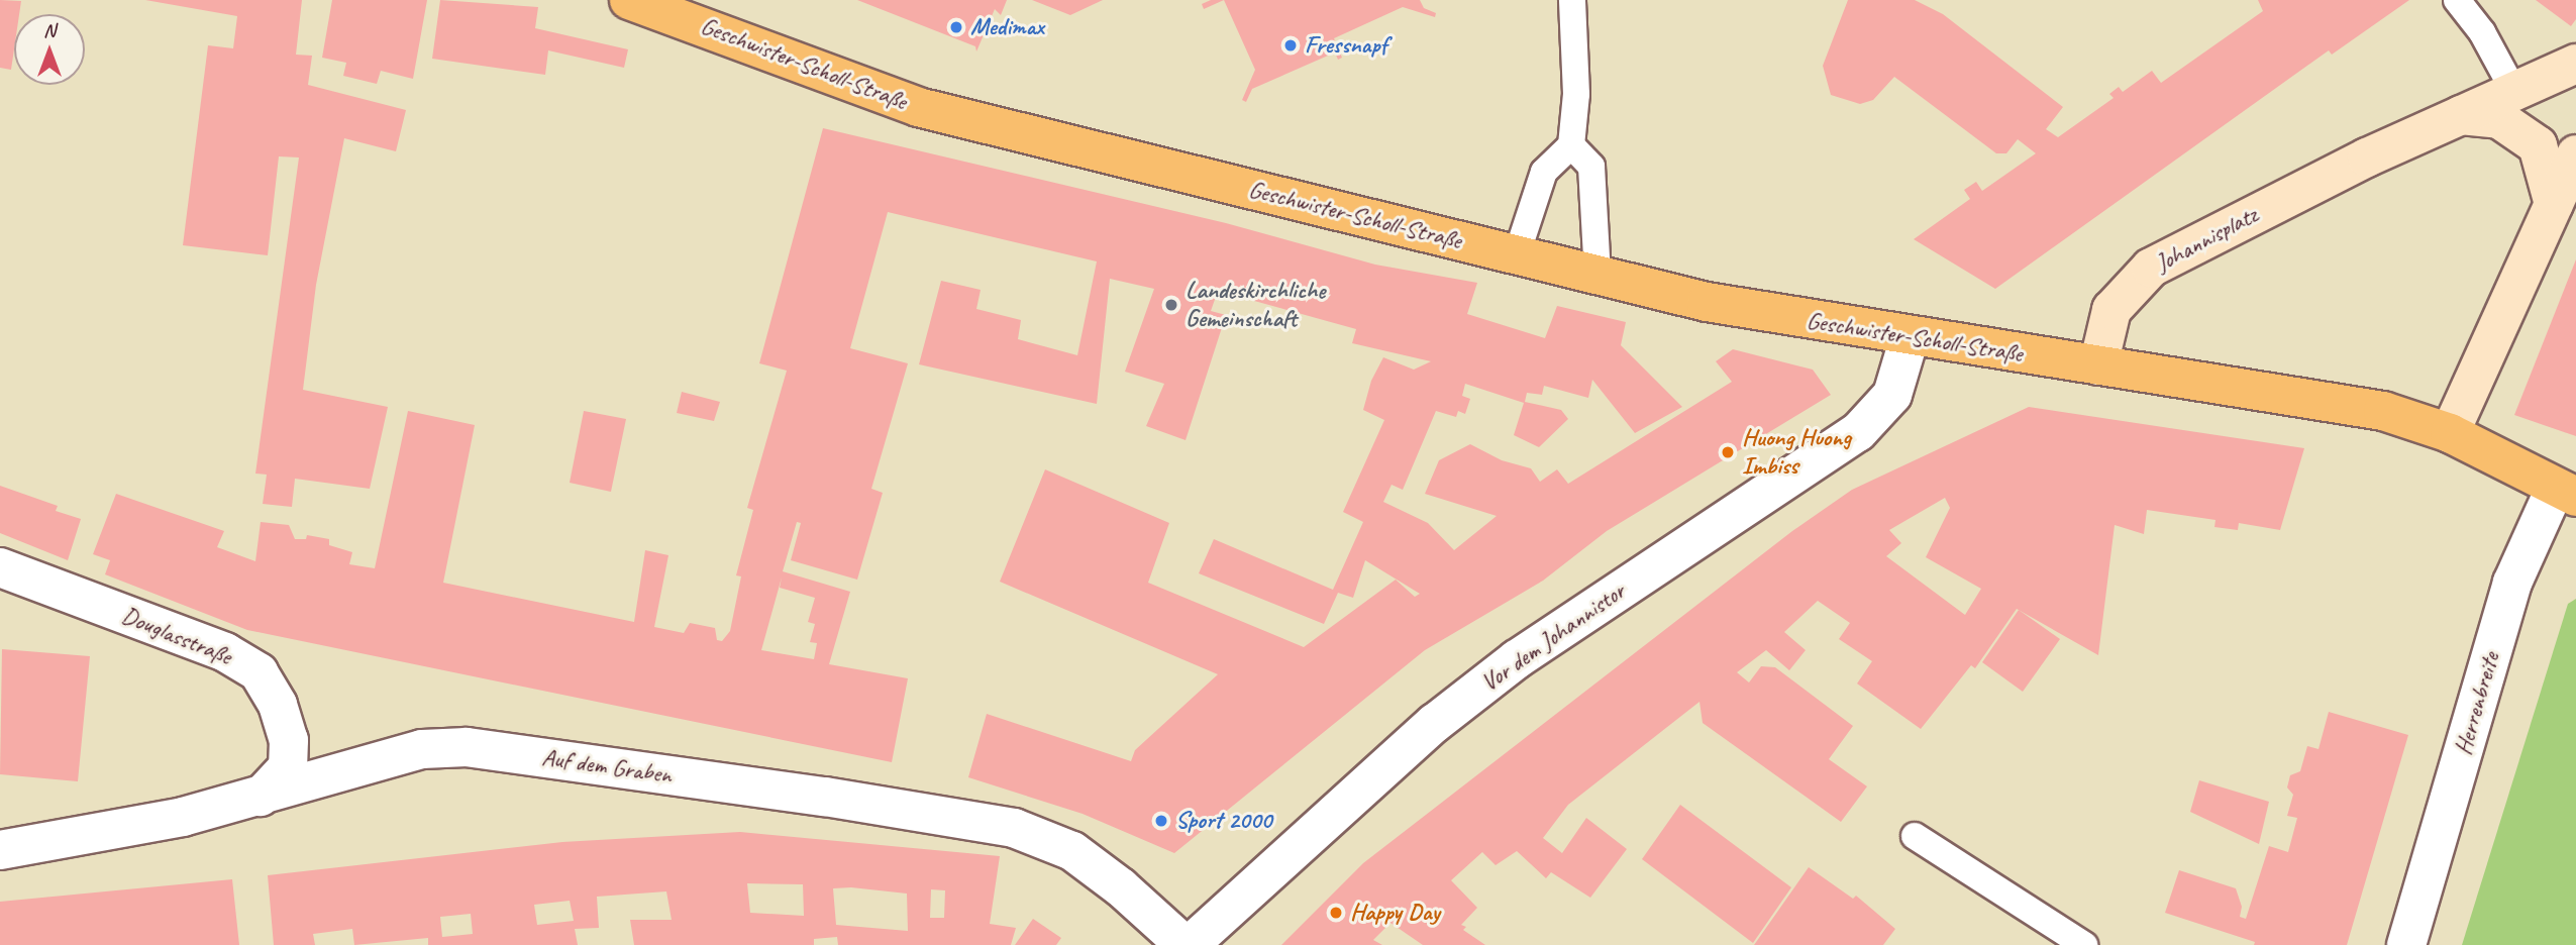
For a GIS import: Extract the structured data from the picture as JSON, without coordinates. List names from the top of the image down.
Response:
{
  "streets": {
    "main road": ["Geschwister-Scholl-Straße", "Johannisplatz"],
    "street": [
      "Douglasstraße",
      "Vor dem Johannistor",
      "Herrenbreite",
      "Auf dem Graben"
    ]
  },
  "crossings": [
    ["Geschwister-Scholl-Straße", "Johannisplatz"],
    ["Geschwister-Scholl-Straße", "Vor dem Johannistor"],
    ["Douglasstraße", "Auf dem Graben"],
    ["Vor dem Johannistor", "Auf dem Graben"]
  ],
  "places": [
    "Medimax",
    "Fressnapf",
    "Landeskirchliche Gemeinschaft",
    "Huong Huong Imbiss",
    "Sport 2000",
    "Happy Day"
  ],
  "north": "top"
}
